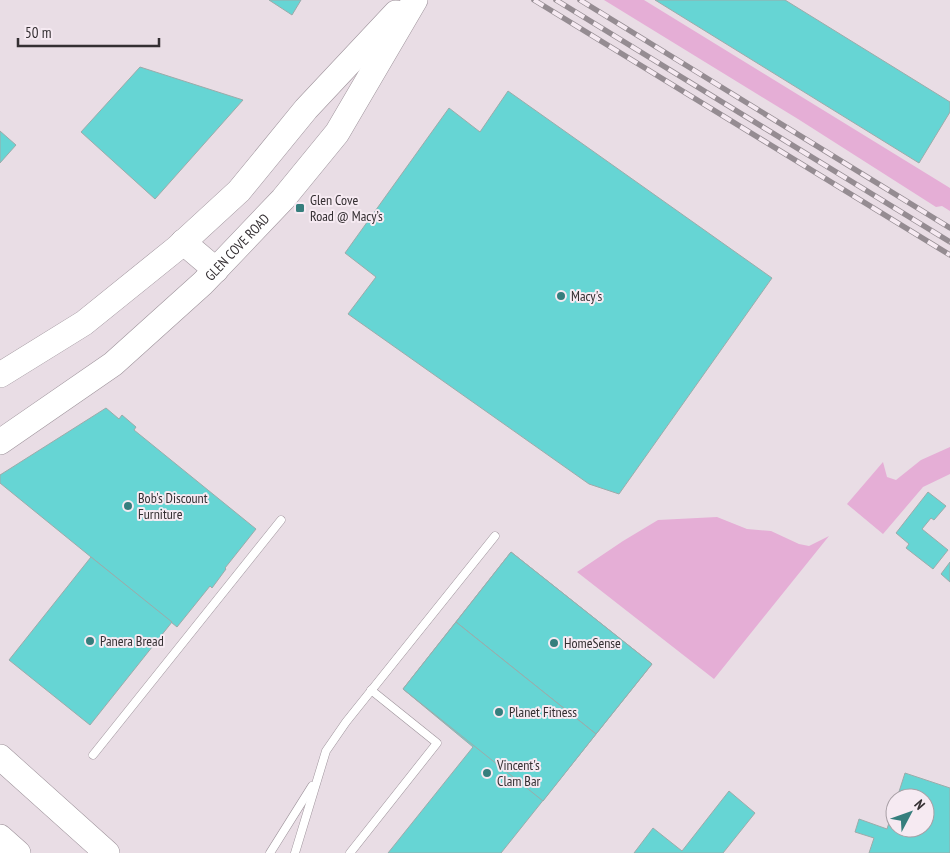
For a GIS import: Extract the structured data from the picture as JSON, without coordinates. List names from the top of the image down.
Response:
{
  "streets": {
    "main road": ["GLEN COVE ROAD"]
  },
  "places": {
    "transit": ["Glen Cove Road @ Macy’s"],
    "other": [
      "Macy's",
      "Bob's Discount Furniture",
      "Panera Bread",
      "HomeSense",
      "Planet Fitness",
      "Vincent's Clam Bar"
    ]
  },
  "scale_bar": "50 m",
  "north": "top right"
}
